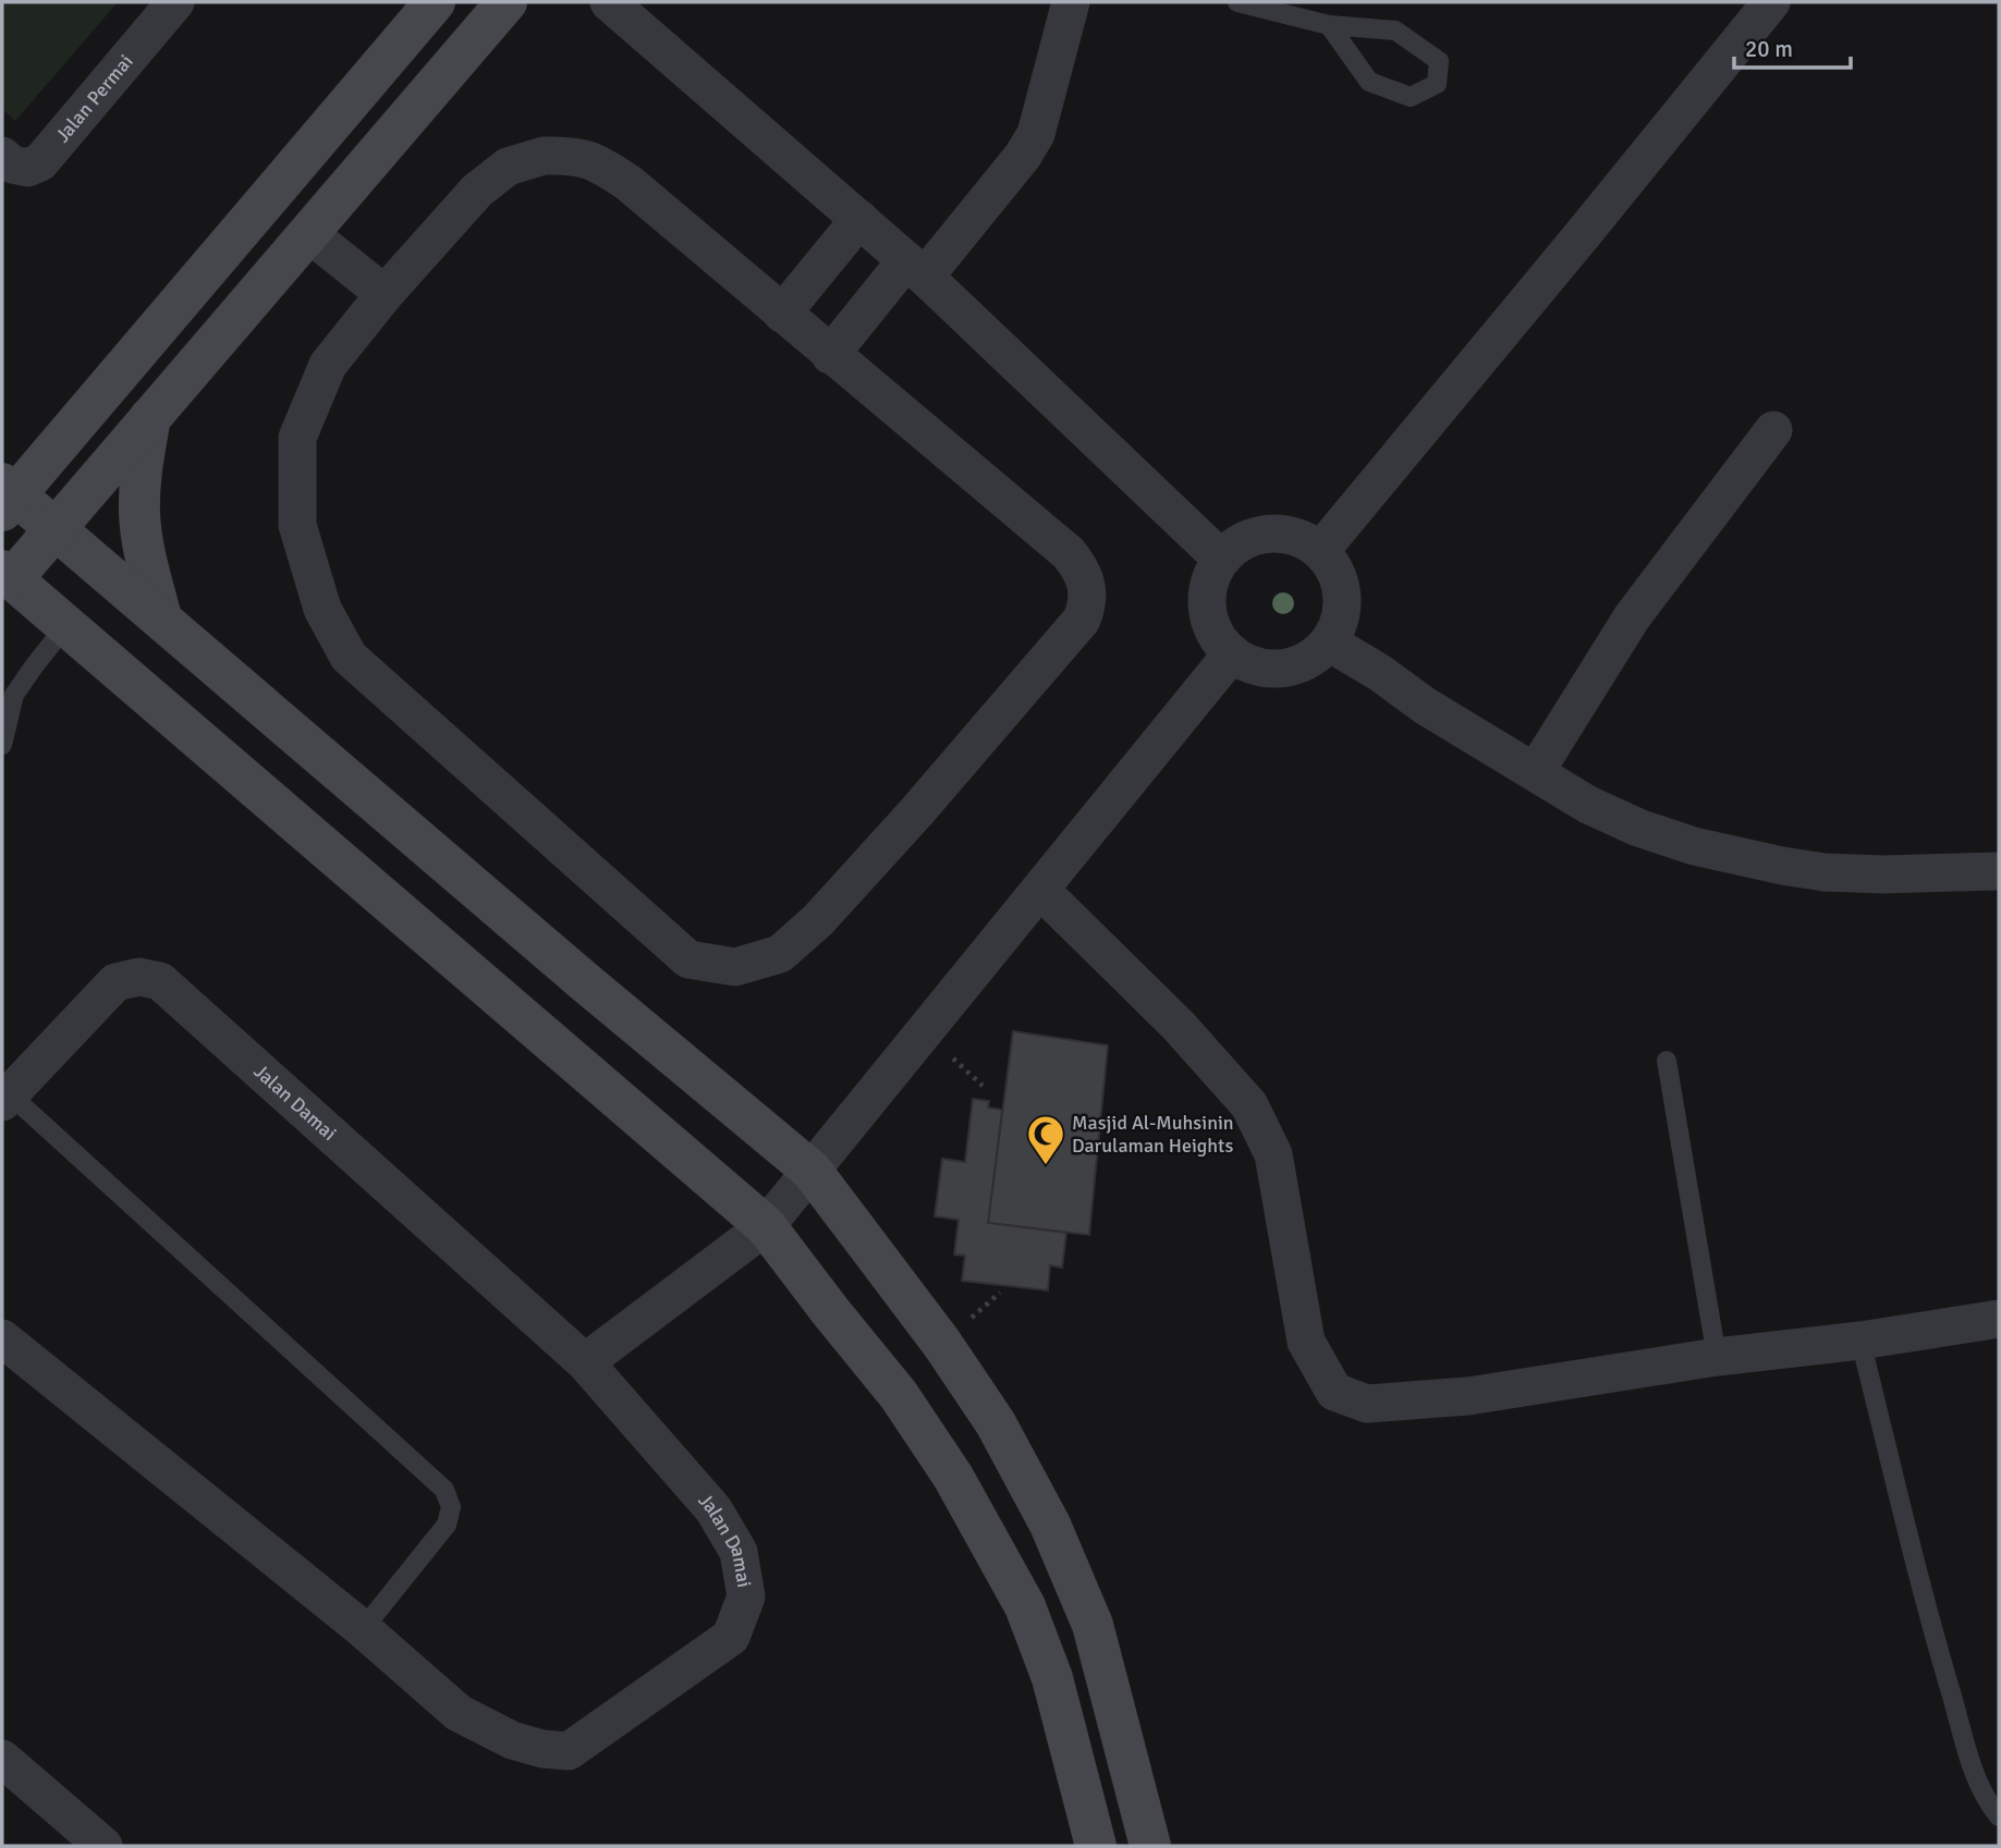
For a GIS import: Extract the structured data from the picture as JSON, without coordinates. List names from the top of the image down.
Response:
{
  "streets": {
    "street": ["Jalan Permai", "Jalan Damai"]
  },
  "places": {
    "mosque": ["Masjid Al-Muhsinin Darulaman Heights"]
  },
  "scale_bar": "20 m"
}
